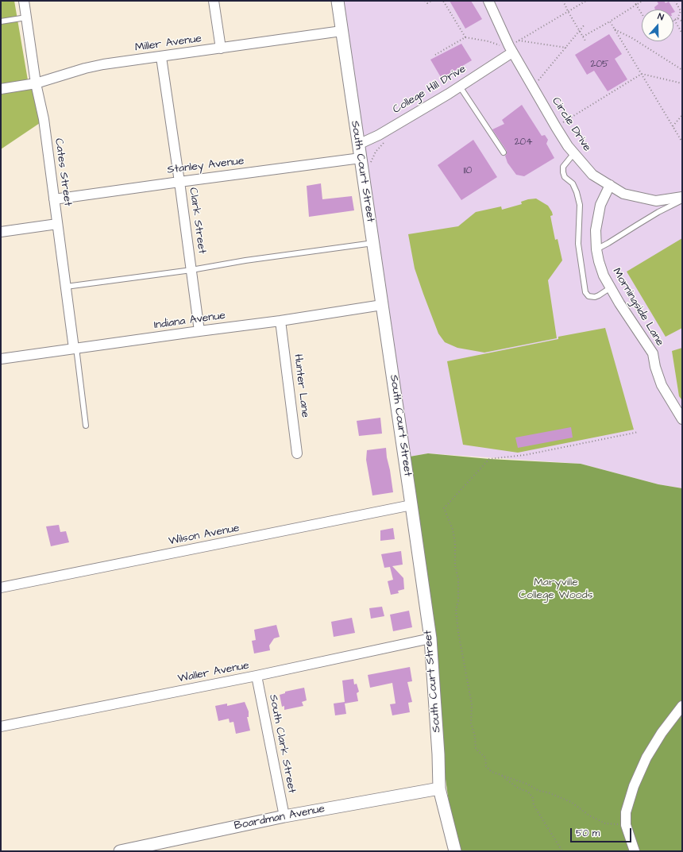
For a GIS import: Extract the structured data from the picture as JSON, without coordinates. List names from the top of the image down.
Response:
{
  "streets": {
    "street": [
      "Miller Avenue",
      "College Hill Drive",
      "Circle Drive",
      "Stanley Avenue",
      "South Court Street",
      "Cates Street",
      "Clark Street",
      "Morningside Lane",
      "Indiana Avenue",
      "Hunter Lane",
      "Wilson Avenue",
      "Waller Avenue",
      "South Clark Street",
      "Boardman Avenue"
    ]
  },
  "crossings": [
    ["Miller Avenue", "South Court Street"],
    ["Miller Avenue", "Cates Street"],
    ["Miller Avenue", "Clark Street"],
    ["College Hill Drive", "Circle Drive"],
    ["College Hill Drive", "South Court Street"],
    ["Circle Drive", "Morningside Lane"],
    ["Stanley Avenue", "South Court Street"],
    ["Stanley Avenue", "Cates Street"],
    ["Stanley Avenue", "Clark Street"],
    ["South Court Street", "Indiana Avenue"],
    ["South Court Street", "Wilson Avenue"],
    ["South Court Street", "Waller Avenue"],
    ["South Court Street", "Boardman Avenue"],
    ["Cates Street", "Indiana Avenue"],
    ["Clark Street", "Indiana Avenue"],
    ["Indiana Avenue", "Hunter Lane"],
    ["Waller Avenue", "South Clark Street"],
    ["South Clark Street", "Boardman Avenue"]
  ],
  "parks": ["Maryville College Woods"],
  "house_numbers": ["205", "204", "110"],
  "scale_bar": "50 m",
  "north": "top"
}
